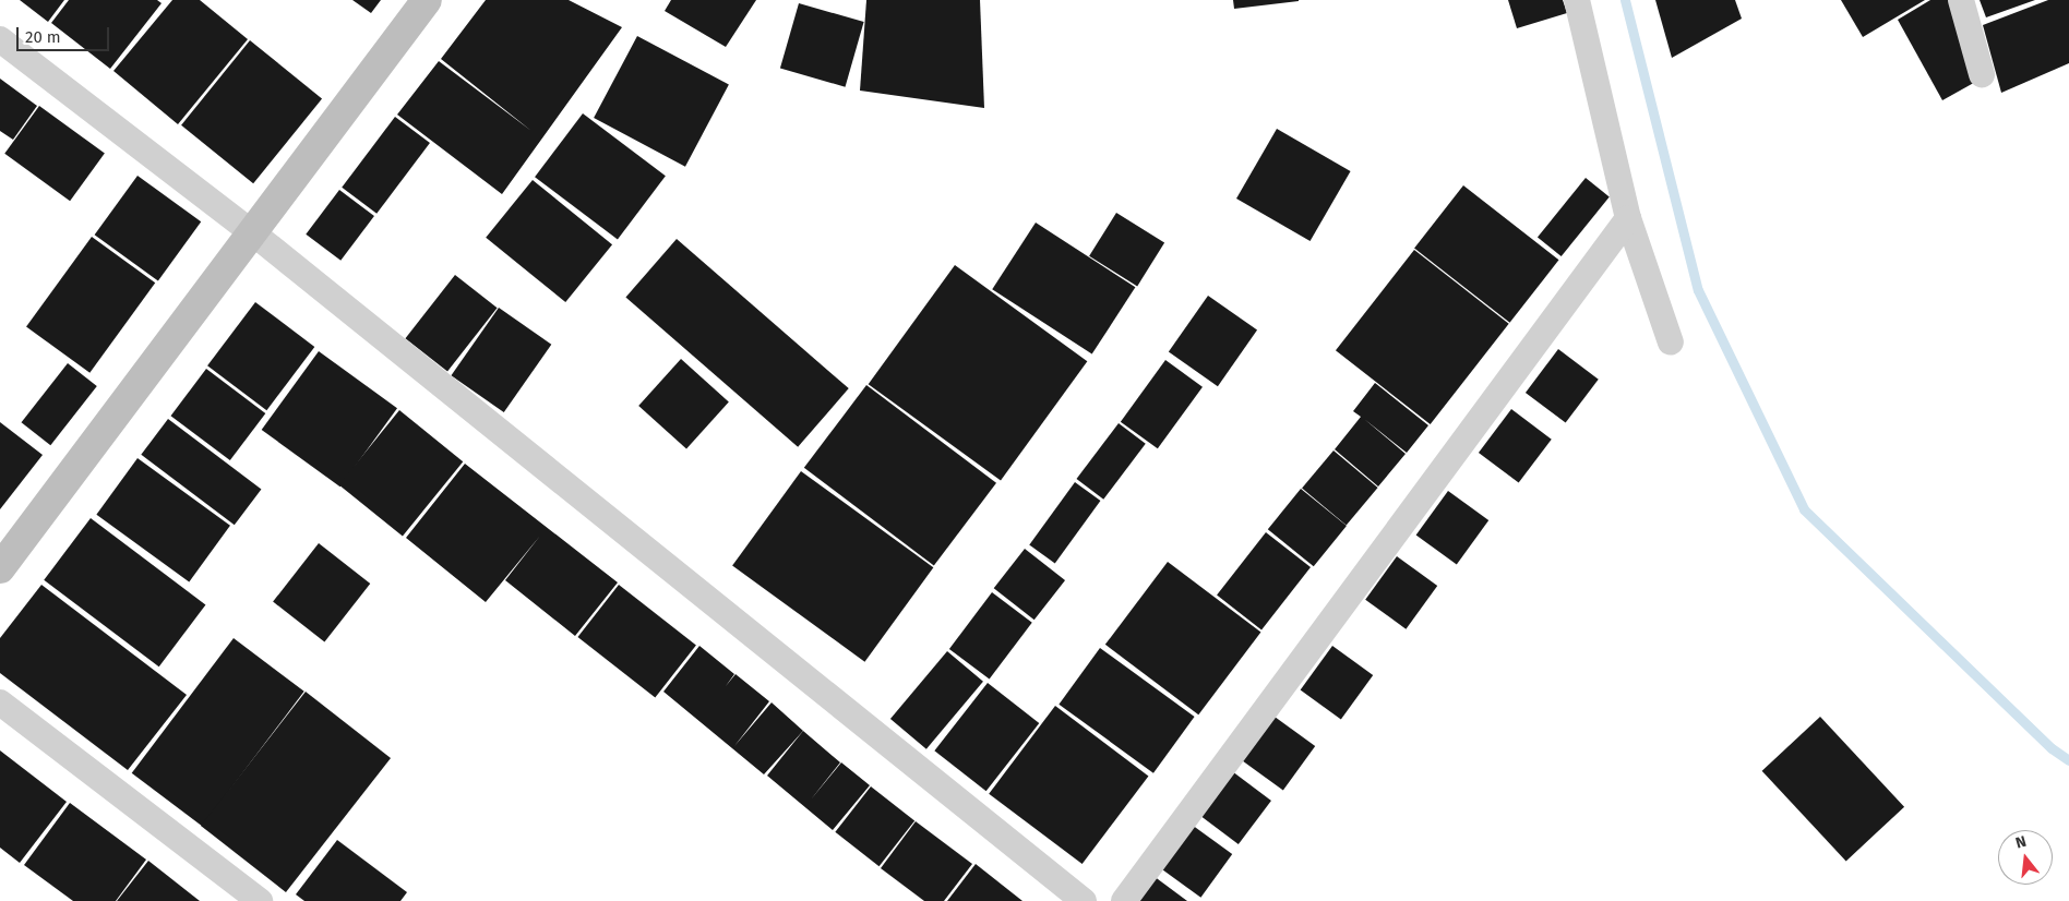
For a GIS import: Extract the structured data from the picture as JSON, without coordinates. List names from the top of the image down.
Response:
{
  "scale_bar": "20 m",
  "north": "top"
}
